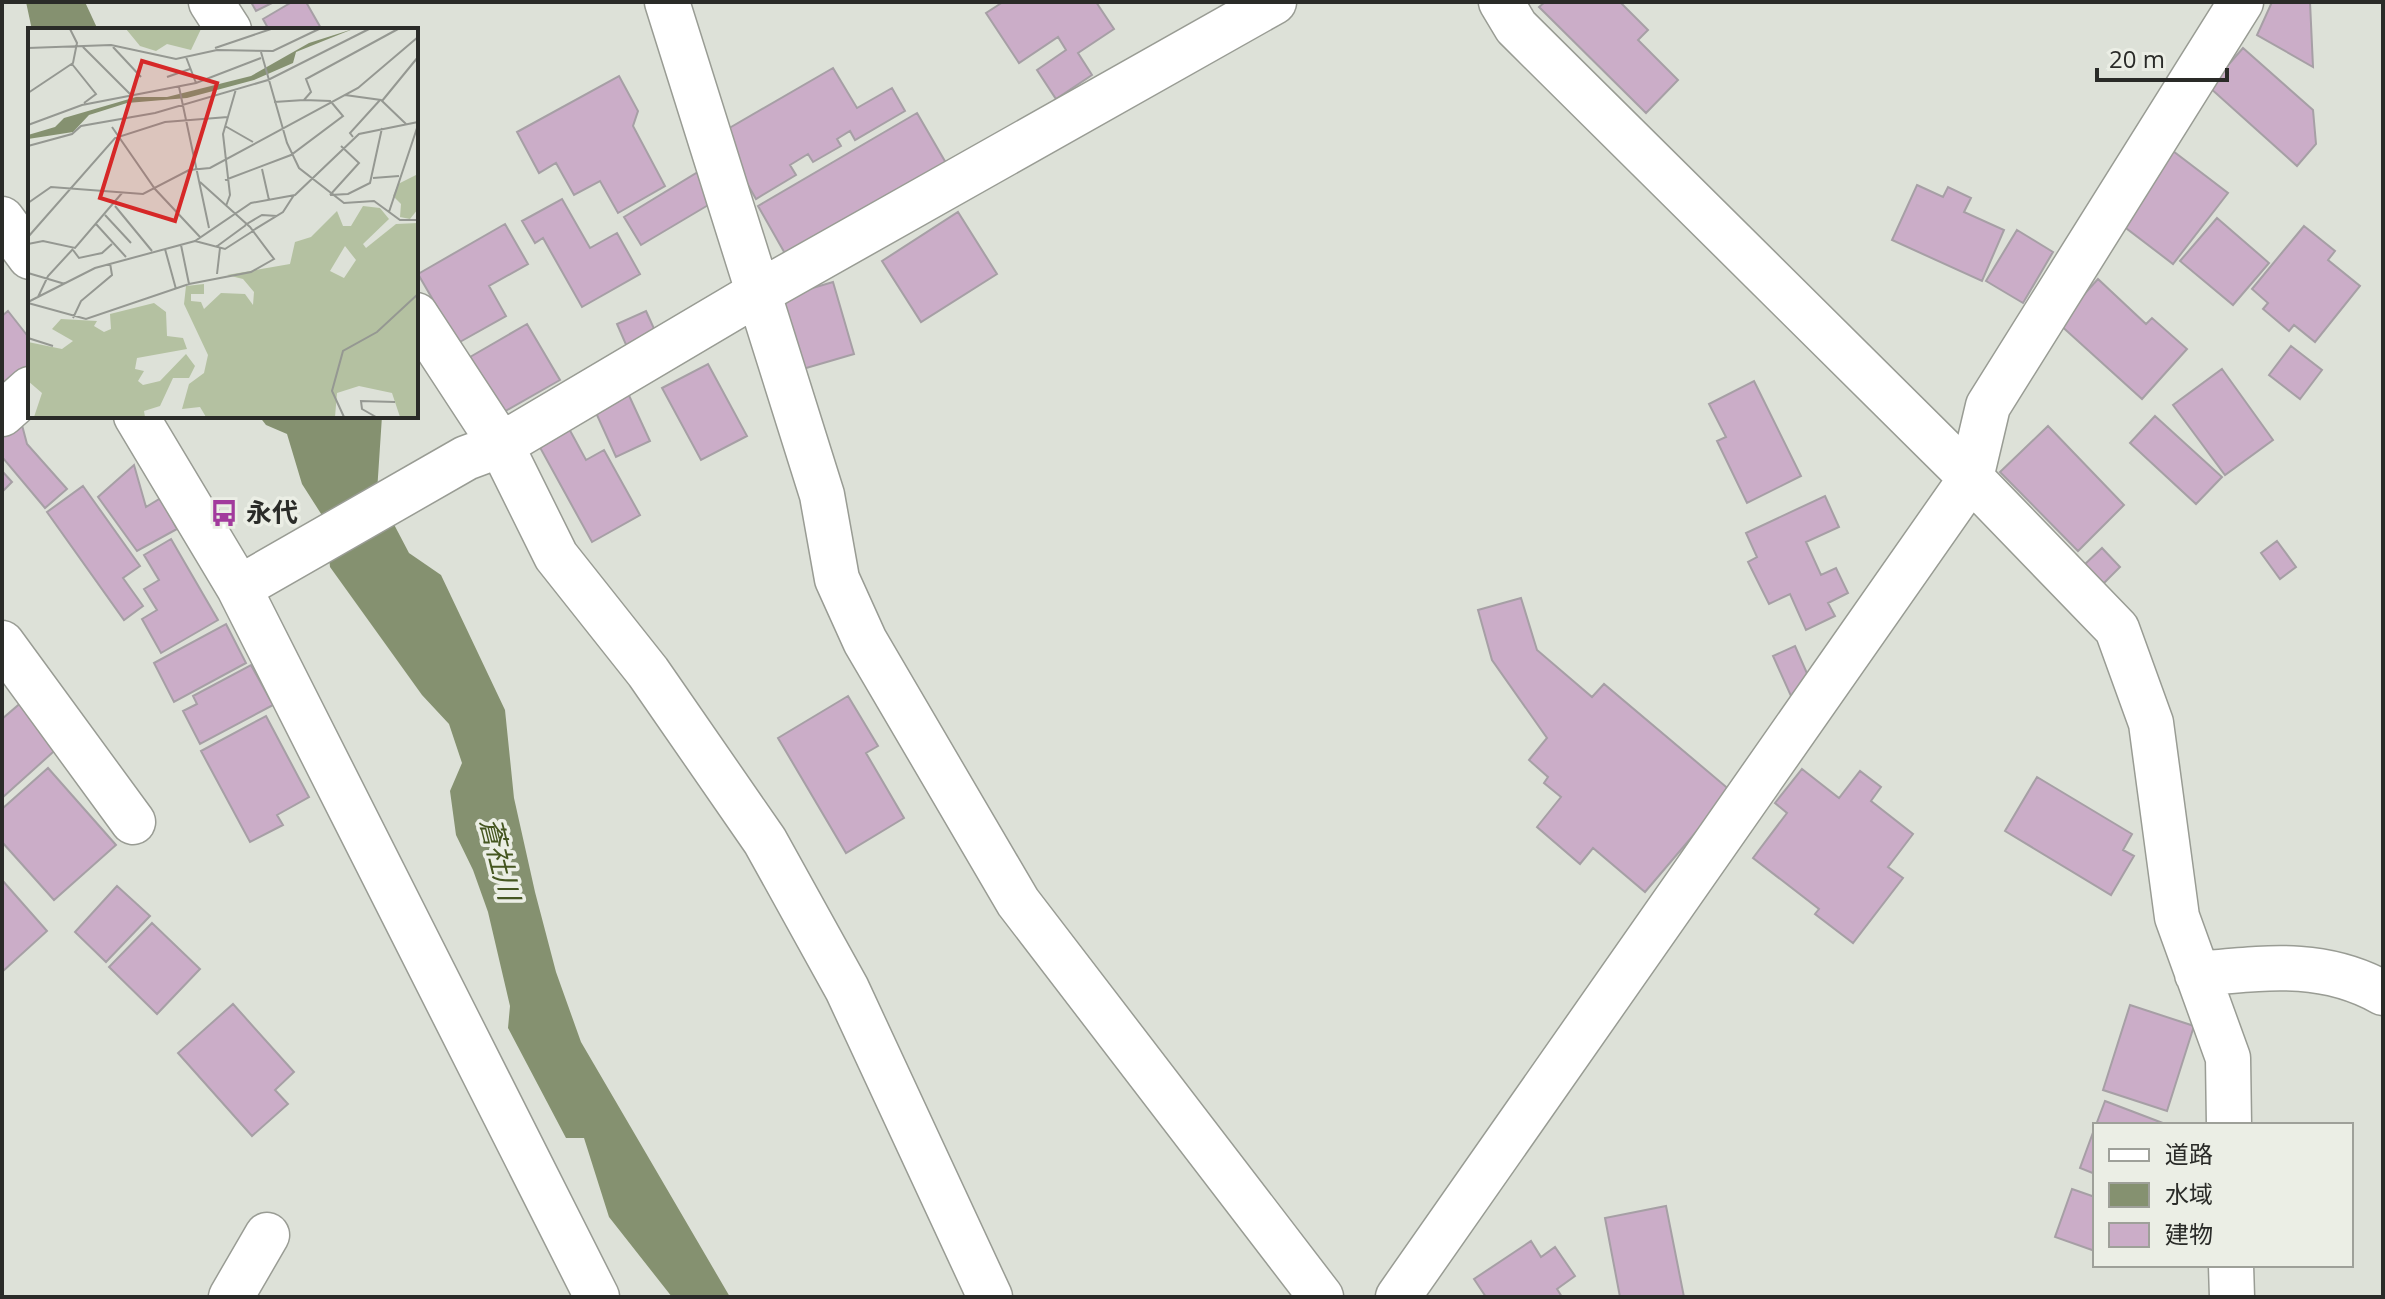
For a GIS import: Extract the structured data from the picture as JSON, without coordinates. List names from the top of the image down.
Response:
{
  "water": ["蒼社川"],
  "places": {
    "bus stop": ["永代"]
  },
  "legend": ["道路", "水域", "建物"],
  "scale_bar": "20 m"
}
